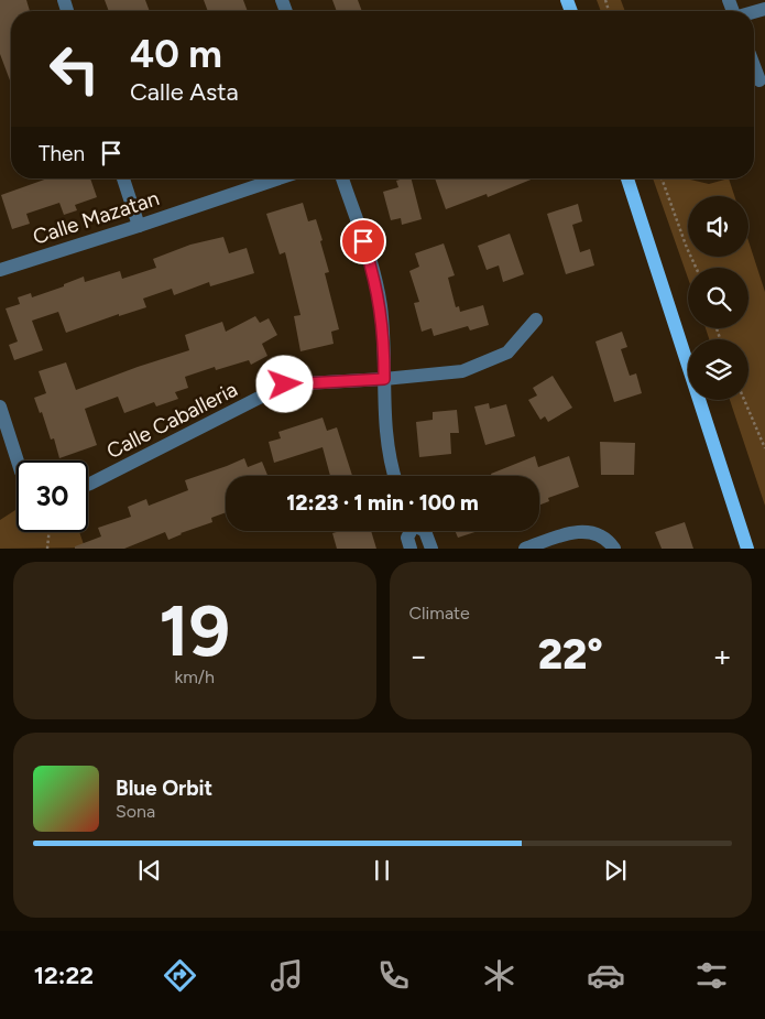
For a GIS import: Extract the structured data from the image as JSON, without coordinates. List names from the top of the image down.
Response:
{
  "streets": {
    "street": ["Calle Mazatan", "Calle Caballeria"]
  },
  "page": {
    "turn": ["40 m", "Calle Asta"],
    "then": "Then",
    "limit": "30",
    "trip": "12:23 · 1 min · 100 m",
    "tile": [
      ["19", "km/h"],
      "Climate"
    ],
    "heat": ["−", "22°", "+"],
    "song": ["Blue Orbit", "Sona"],
    "tabs": "12:22"
  }
}
